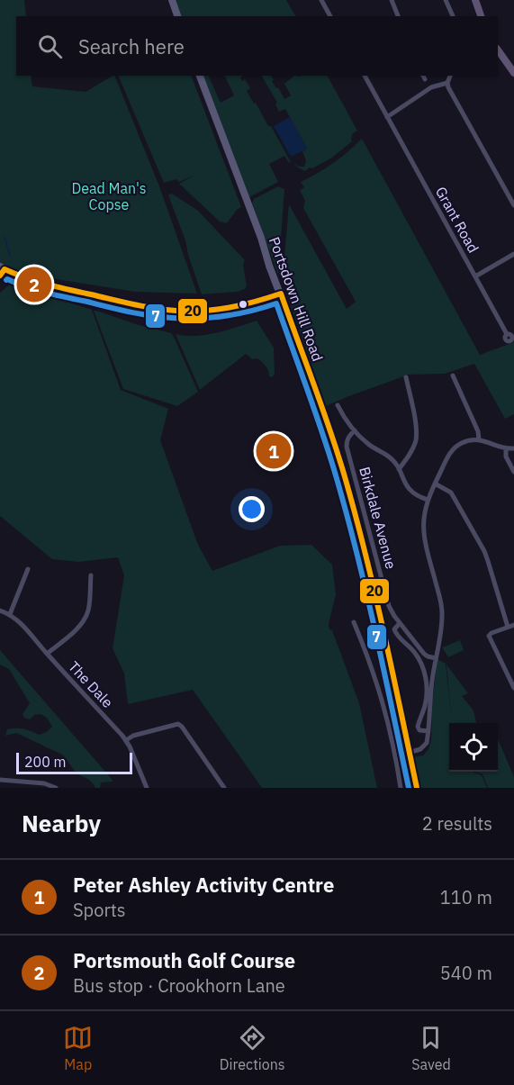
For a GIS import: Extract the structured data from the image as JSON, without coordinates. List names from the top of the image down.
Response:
{
  "streets": {
    "main road": ["Portsdown Hill Road"],
    "street": ["Grant Road", "Birkdale Avenue", "The Dale"]
  },
  "parks": ["Dead Man's Copse"],
  "lines": ["transit line 20", "transit line 7"],
  "scale_bar": "200 m",
  "page": {
    "search": "Search here",
    "pins": ["2", "1"],
    "scale": "200 m",
    "heading": ["Nearby", "2 results"],
    "list": [
      {
        "mark": "1",
        "name": "Peter Ashley Activity Centre",
        "note": "Sports",
        "value": "110 m"
      },
      {
        "mark": "2",
        "name": "Portsmouth Golf Course",
        "note": "Bus stop · Crookhorn Lane",
        "value": "540 m"
      }
    ],
    "nav": ["Map", "Directions", "Saved"]
  }
}
